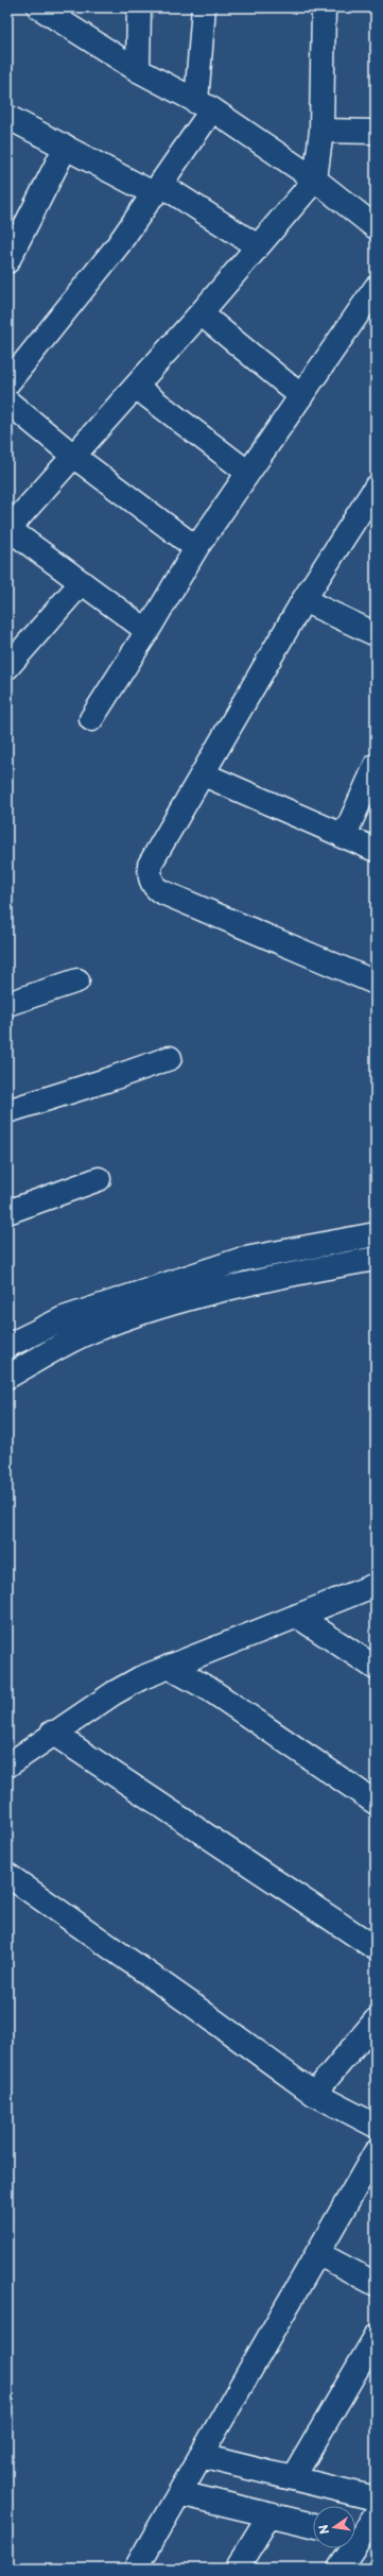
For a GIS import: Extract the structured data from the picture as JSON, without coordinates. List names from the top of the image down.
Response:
{
  "north": "left"
}
